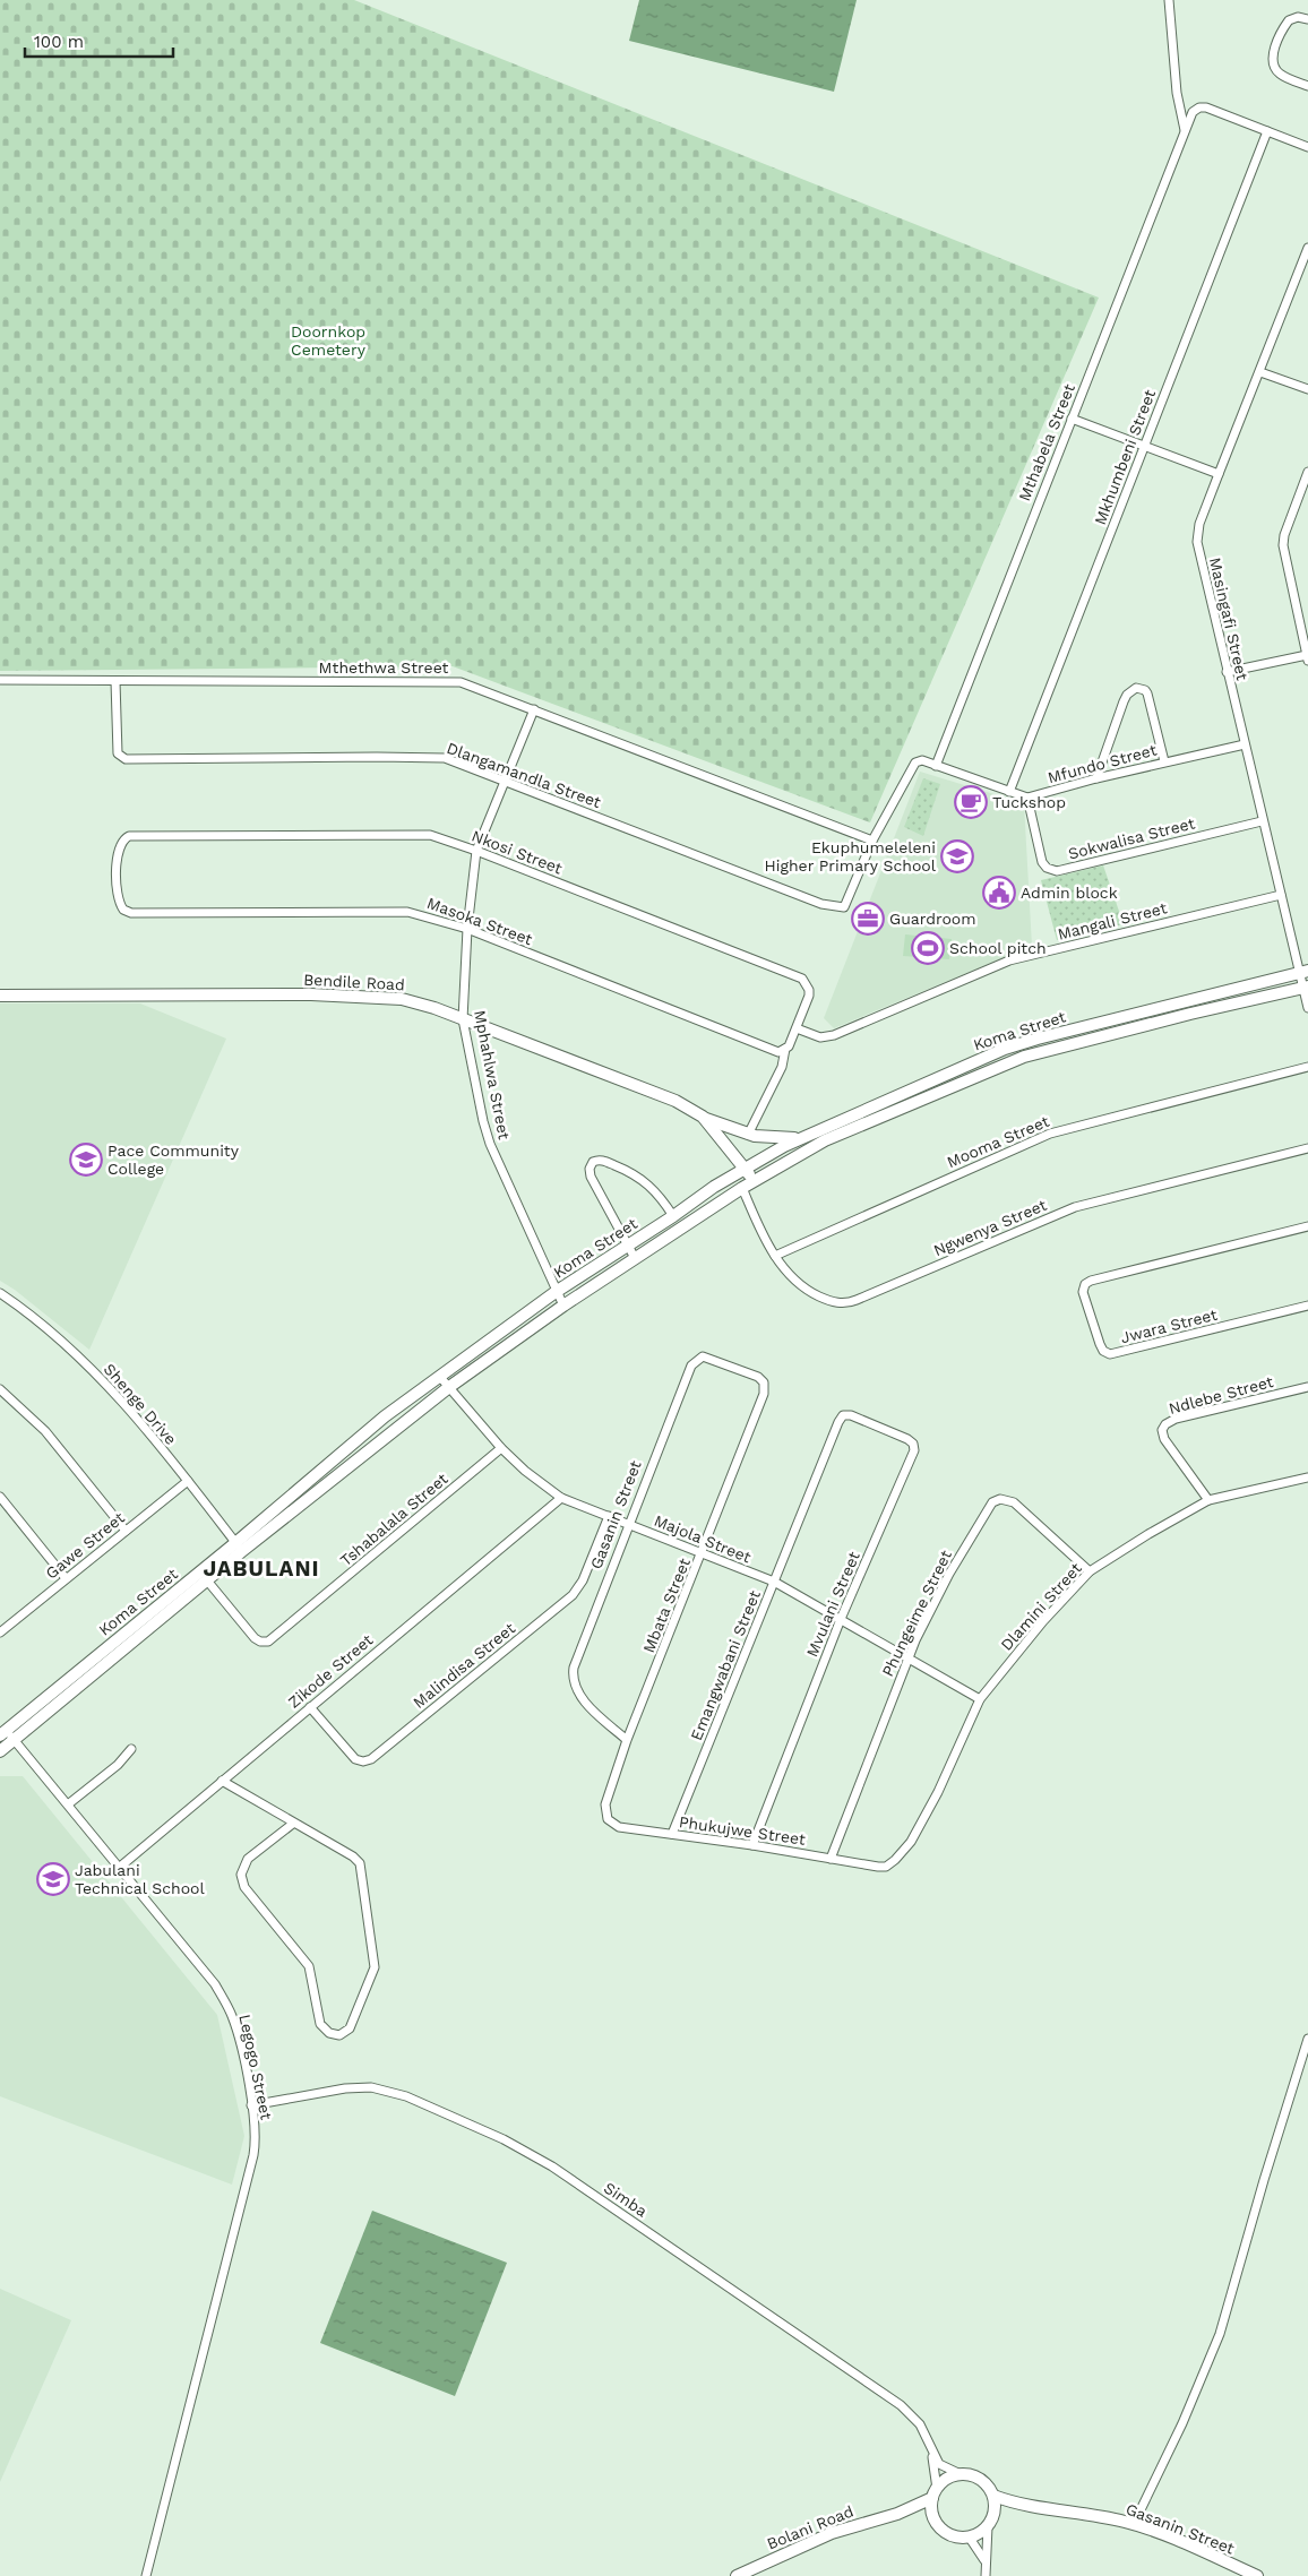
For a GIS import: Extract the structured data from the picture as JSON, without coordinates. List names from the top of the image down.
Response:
{
  "streets": {
    "main road": [
      "Bendile Road",
      "Koma Street",
      "Gasanin Street",
      "Bolani Road"
    ],
    "street": [
      "Mthabela Street",
      "Mkhumbeni Street",
      "Masingafi Street",
      "Mthethwa Street",
      "Mfundo Street",
      "Dlangamandla Street",
      "Sokwalisa Street",
      "Nkosi Street",
      "Masoka Street",
      "Mangali Street",
      "Mphahlwa Street",
      "Mooma Street",
      "Ngwenya Street",
      "Jwara Street",
      "Ndlebe Street",
      "Shenge Drive",
      "Tshabalala Street",
      "Majola Street",
      "Gawe Street",
      "Mvulani Street",
      "Mbata Street",
      "Dlamini Street",
      "Phungeime Street",
      "Malindisa Street",
      "Emangwabani Street",
      "Zikode Street",
      "Phukujwe Street",
      "Legogo Street",
      "Simba"
    ]
  },
  "crossings": [
    ["Mthabela Street", "Mkhumbeni Street"],
    ["Masingafi Street", "Mfundo Street"],
    ["Masingafi Street", "Sokwalisa Street"],
    ["Masingafi Street", "Mangali Street"],
    ["Masingafi Street", "Koma Street"],
    ["Mthethwa Street", "Dlangamandla Street"],
    ["Mthethwa Street", "Mphahlwa Street"],
    ["Mfundo Street", "Sokwalisa Street"],
    ["Dlangamandla Street", "Mphahlwa Street"],
    ["Nkosi Street", "Masoka Street"],
    ["Nkosi Street", "Mangali Street"],
    ["Nkosi Street", "Mphahlwa Street"],
    ["Masoka Street", "Mphahlwa Street"],
    ["Bendile Road", "Koma Street"],
    ["Bendile Road", "Mphahlwa Street"],
    ["Koma Street", "Mphahlwa Street"],
    ["Koma Street", "Ngwenya Street"],
    ["Koma Street", "Shenge Drive"],
    ["Koma Street", "Tshabalala Street"],
    ["Koma Street", "Majola Street"],
    ["Koma Street", "Legogo Street"],
    ["Mooma Street", "Ngwenya Street"],
    ["Ndlebe Street", "Dlamini Street"],
    ["Shenge Drive", "Gawe Street"],
    ["Gasanin Street", "Majola Street"],
    ["Gasanin Street", "Mbata Street"],
    ["Gasanin Street", "Bolani Road"],
    ["Tshabalala Street", "Majola Street"],
    ["Majola Street", "Mvulani Street"],
    ["Majola Street", "Mbata Street"],
    ["Majola Street", "Dlamini Street"],
    ["Majola Street", "Phungeime Street"],
    ["Majola Street", "Malindisa Street"],
    ["Majola Street", "Emangwabani Street"],
    ["Majola Street", "Zikode Street"],
    ["Mvulani Street", "Emangwabani Street"],
    ["Mvulani Street", "Phukujwe Street"],
    ["Mbata Street", "Phukujwe Street"],
    ["Dlamini Street", "Phungeime Street"],
    ["Dlamini Street", "Phukujwe Street"],
    ["Phungeime Street", "Phukujwe Street"],
    ["Malindisa Street", "Zikode Street"],
    ["Emangwabani Street", "Phukujwe Street"],
    ["Zikode Street", "Legogo Street"],
    ["Legogo Street", "Simba"]
  ],
  "districts": ["JABULANI"],
  "parks": ["Doornkop Cemetery"],
  "places": {
    "cafe": ["Tuckshop"],
    "school or university": ["Ekuphumeleleni Higher Primary School", "Pace Community College", "Jabulani Technical School"],
    "public building": ["Admin block"],
    "office": ["Guardroom"],
    "sports": ["School pitch"]
  },
  "scale_bar": "100 m"
}
